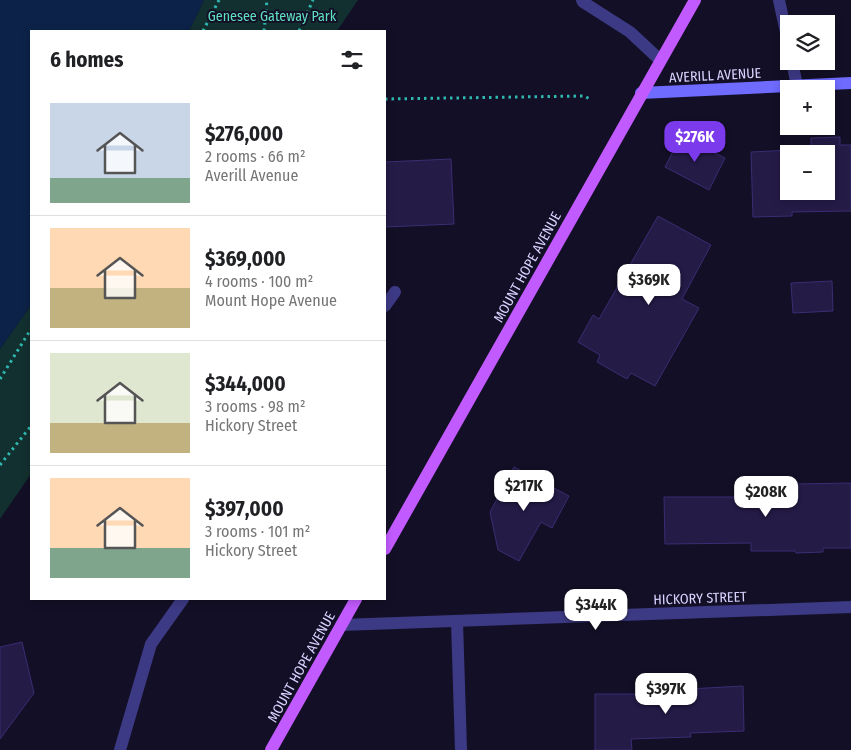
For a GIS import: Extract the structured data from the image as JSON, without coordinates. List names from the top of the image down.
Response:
{
  "streets": {
    "main road": ["MOUNT HOPE AVENUE"],
    "street": ["AVERILL AVENUE", "HICKORY STREET"]
  },
  "crossings": [
    ["AVERILL AVENUE", "MOUNT HOPE AVENUE"],
    ["MOUNT HOPE AVENUE", "HICKORY STREET"]
  ],
  "parks": ["Genesee Gateway Park"],
  "page": {
    "map_buttons": ["+", "−"],
    "heading": "6 homes",
    "list": [
      {
        "name": "$276,000",
        "note": "2 rooms · 66 m² · Averill Avenue"
      },
      {
        "name": "$369,000",
        "note": "4 rooms · 100 m² · Mount Hope Avenue"
      },
      {
        "name": "$344,000",
        "note": "3 rooms · 98 m² · Hickory Street"
      },
      {
        "name": "$397,000",
        "note": "3 rooms · 101 m² · Hickory Street"
      }
    ],
    "price": [
      "$276K",
      "$369K",
      "$217K",
      "$208K",
      "$344K",
      "$397K"
    ]
  }
}
